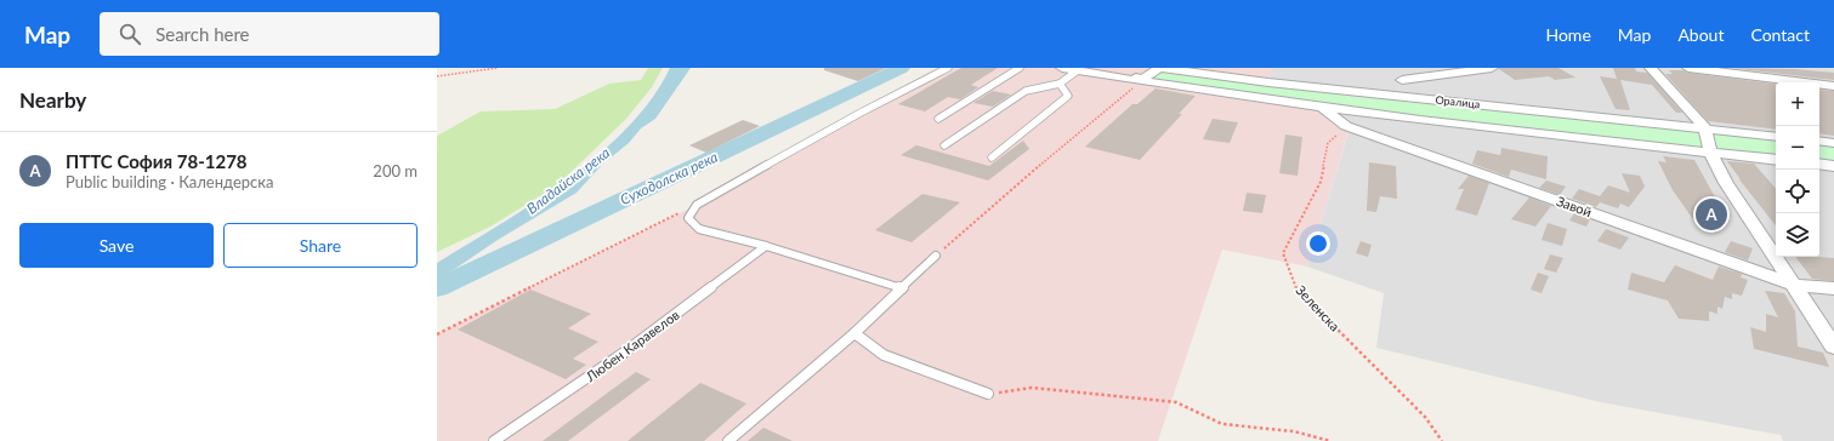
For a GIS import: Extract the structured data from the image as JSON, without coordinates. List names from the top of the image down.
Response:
{
  "streets": {
    "street": ["Оралица", "Завой"],
    "lane": ["Любен Каравелов"],
    "path": ["Зеленска"]
  },
  "crossings": [
    ["Оралица", "Завой"],
    ["Завой", "Зеленска"]
  ],
  "water": ["Суходолска река", "Владайска река"],
  "page": {
    "header": "Map",
    "search": "Search here",
    "nav": [
      "Home",
      "Map",
      "About",
      "Contact"
    ],
    "heading": "Nearby",
    "map_buttons": ["+", "−"],
    "list": [
      {
        "mark": "A",
        "name": "ПТТС София 78-1278",
        "note": "Public building · Календерска",
        "value": "200 m"
      }
    ],
    "pins": "A",
    "buttons": ["Save", "Share"]
  }
}
